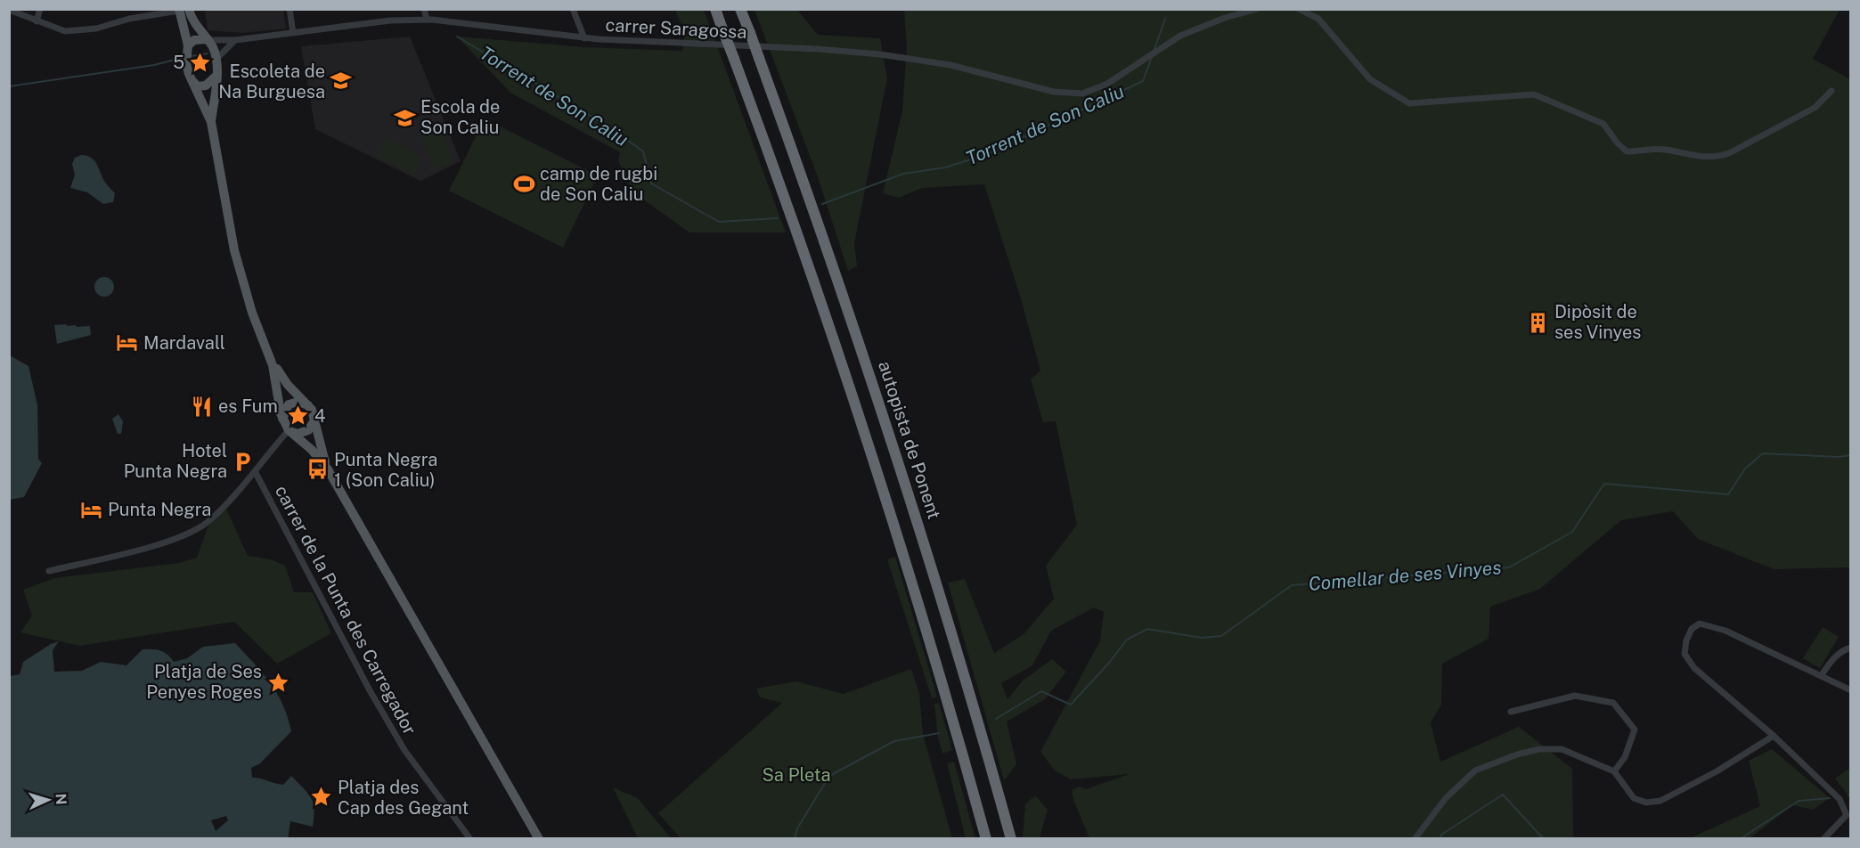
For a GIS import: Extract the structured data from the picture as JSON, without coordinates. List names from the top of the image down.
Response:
{
  "streets": {
    "highway": ["autopista de Ponent"],
    "street": ["carrer Saragossa", "carrer de la Punta des Carregador"]
  },
  "water": ["Torrent de Son Caliu", "Comellar de ses Vinyes"],
  "parks": ["Sa Pleta"],
  "places": {
    "place": [
      "5",
      "4",
      "Platja de Ses Penyes Roges",
      "Platja des Cap des Gegant"
    ],
    "school or university": ["Escoleta de Na Burguesa", "Escola de Son Caliu"],
    "sports": ["camp de rugbi de Son Caliu"],
    "building": ["Dipòsit de ses Vinyes"],
    "hotel": ["Mardavall", "Punta Negra"],
    "restaurant": ["es Fum"],
    "parking": ["Hotel Punta Negra"],
    "bus stop": ["Punta Negra 1 (Son Caliu)"]
  },
  "north": "right"
}
